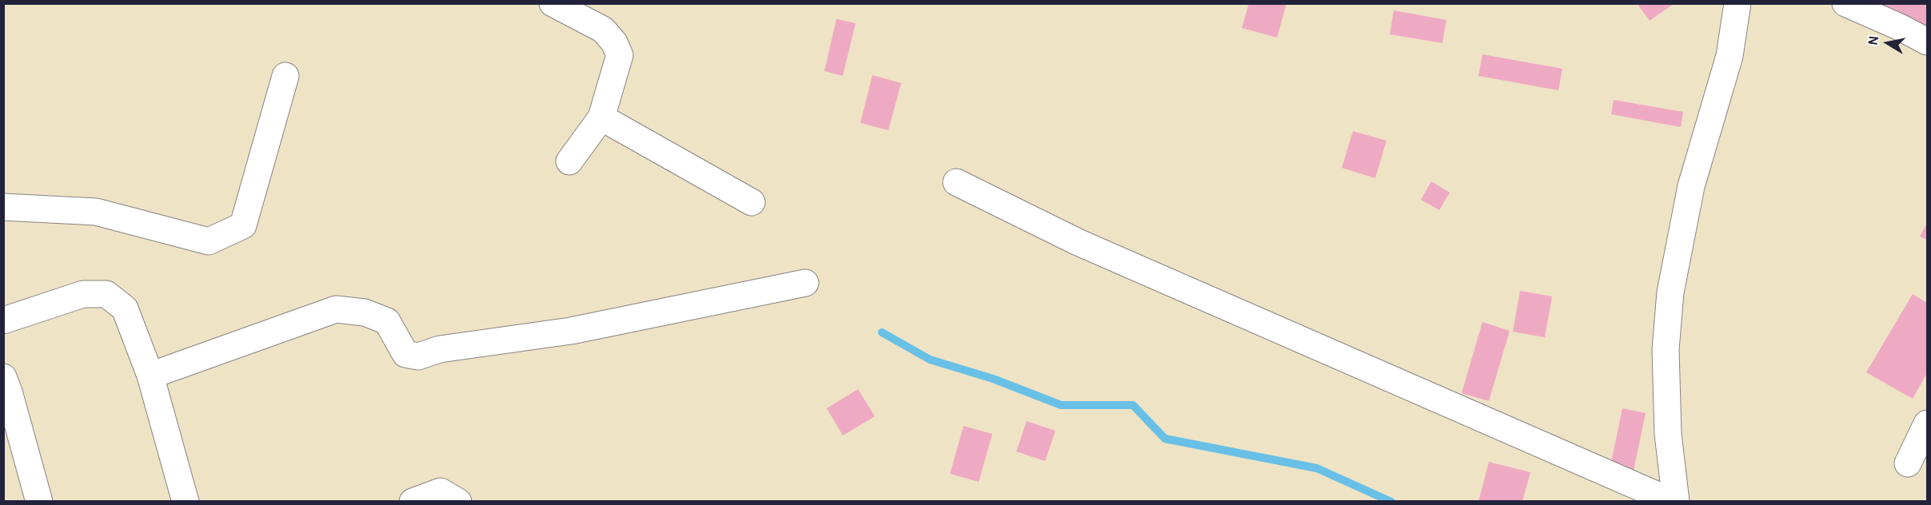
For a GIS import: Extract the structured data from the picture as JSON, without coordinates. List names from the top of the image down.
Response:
{
  "north": "left"
}
